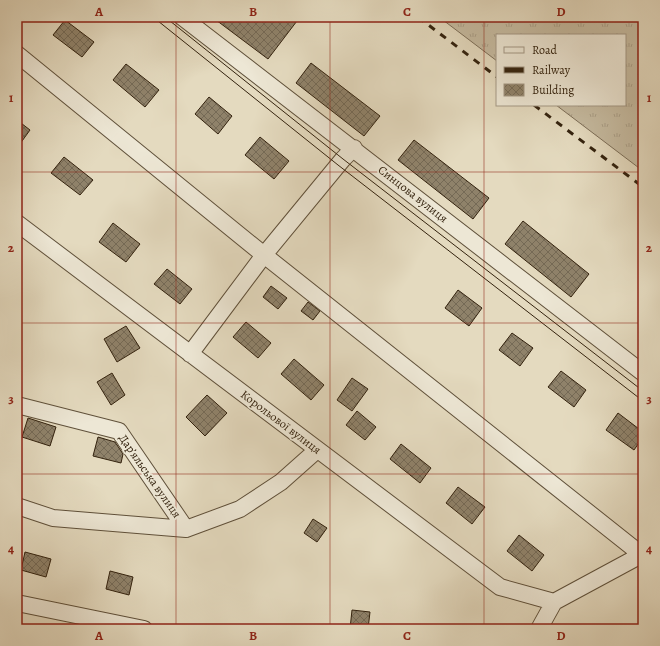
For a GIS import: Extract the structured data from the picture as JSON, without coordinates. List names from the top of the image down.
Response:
{
  "streets": {
    "street": ["Синцова вулиця", "Корольової вулиця", "Дар’яльська вулиця"]
  },
  "legend": ["Road", "Railway", "Building"],
  "grid": {
    "columns": [
      "A",
      "B",
      "C",
      "D"
    ],
    "rows": [
      "1",
      "2",
      "3",
      "4"
    ]
  }
}
